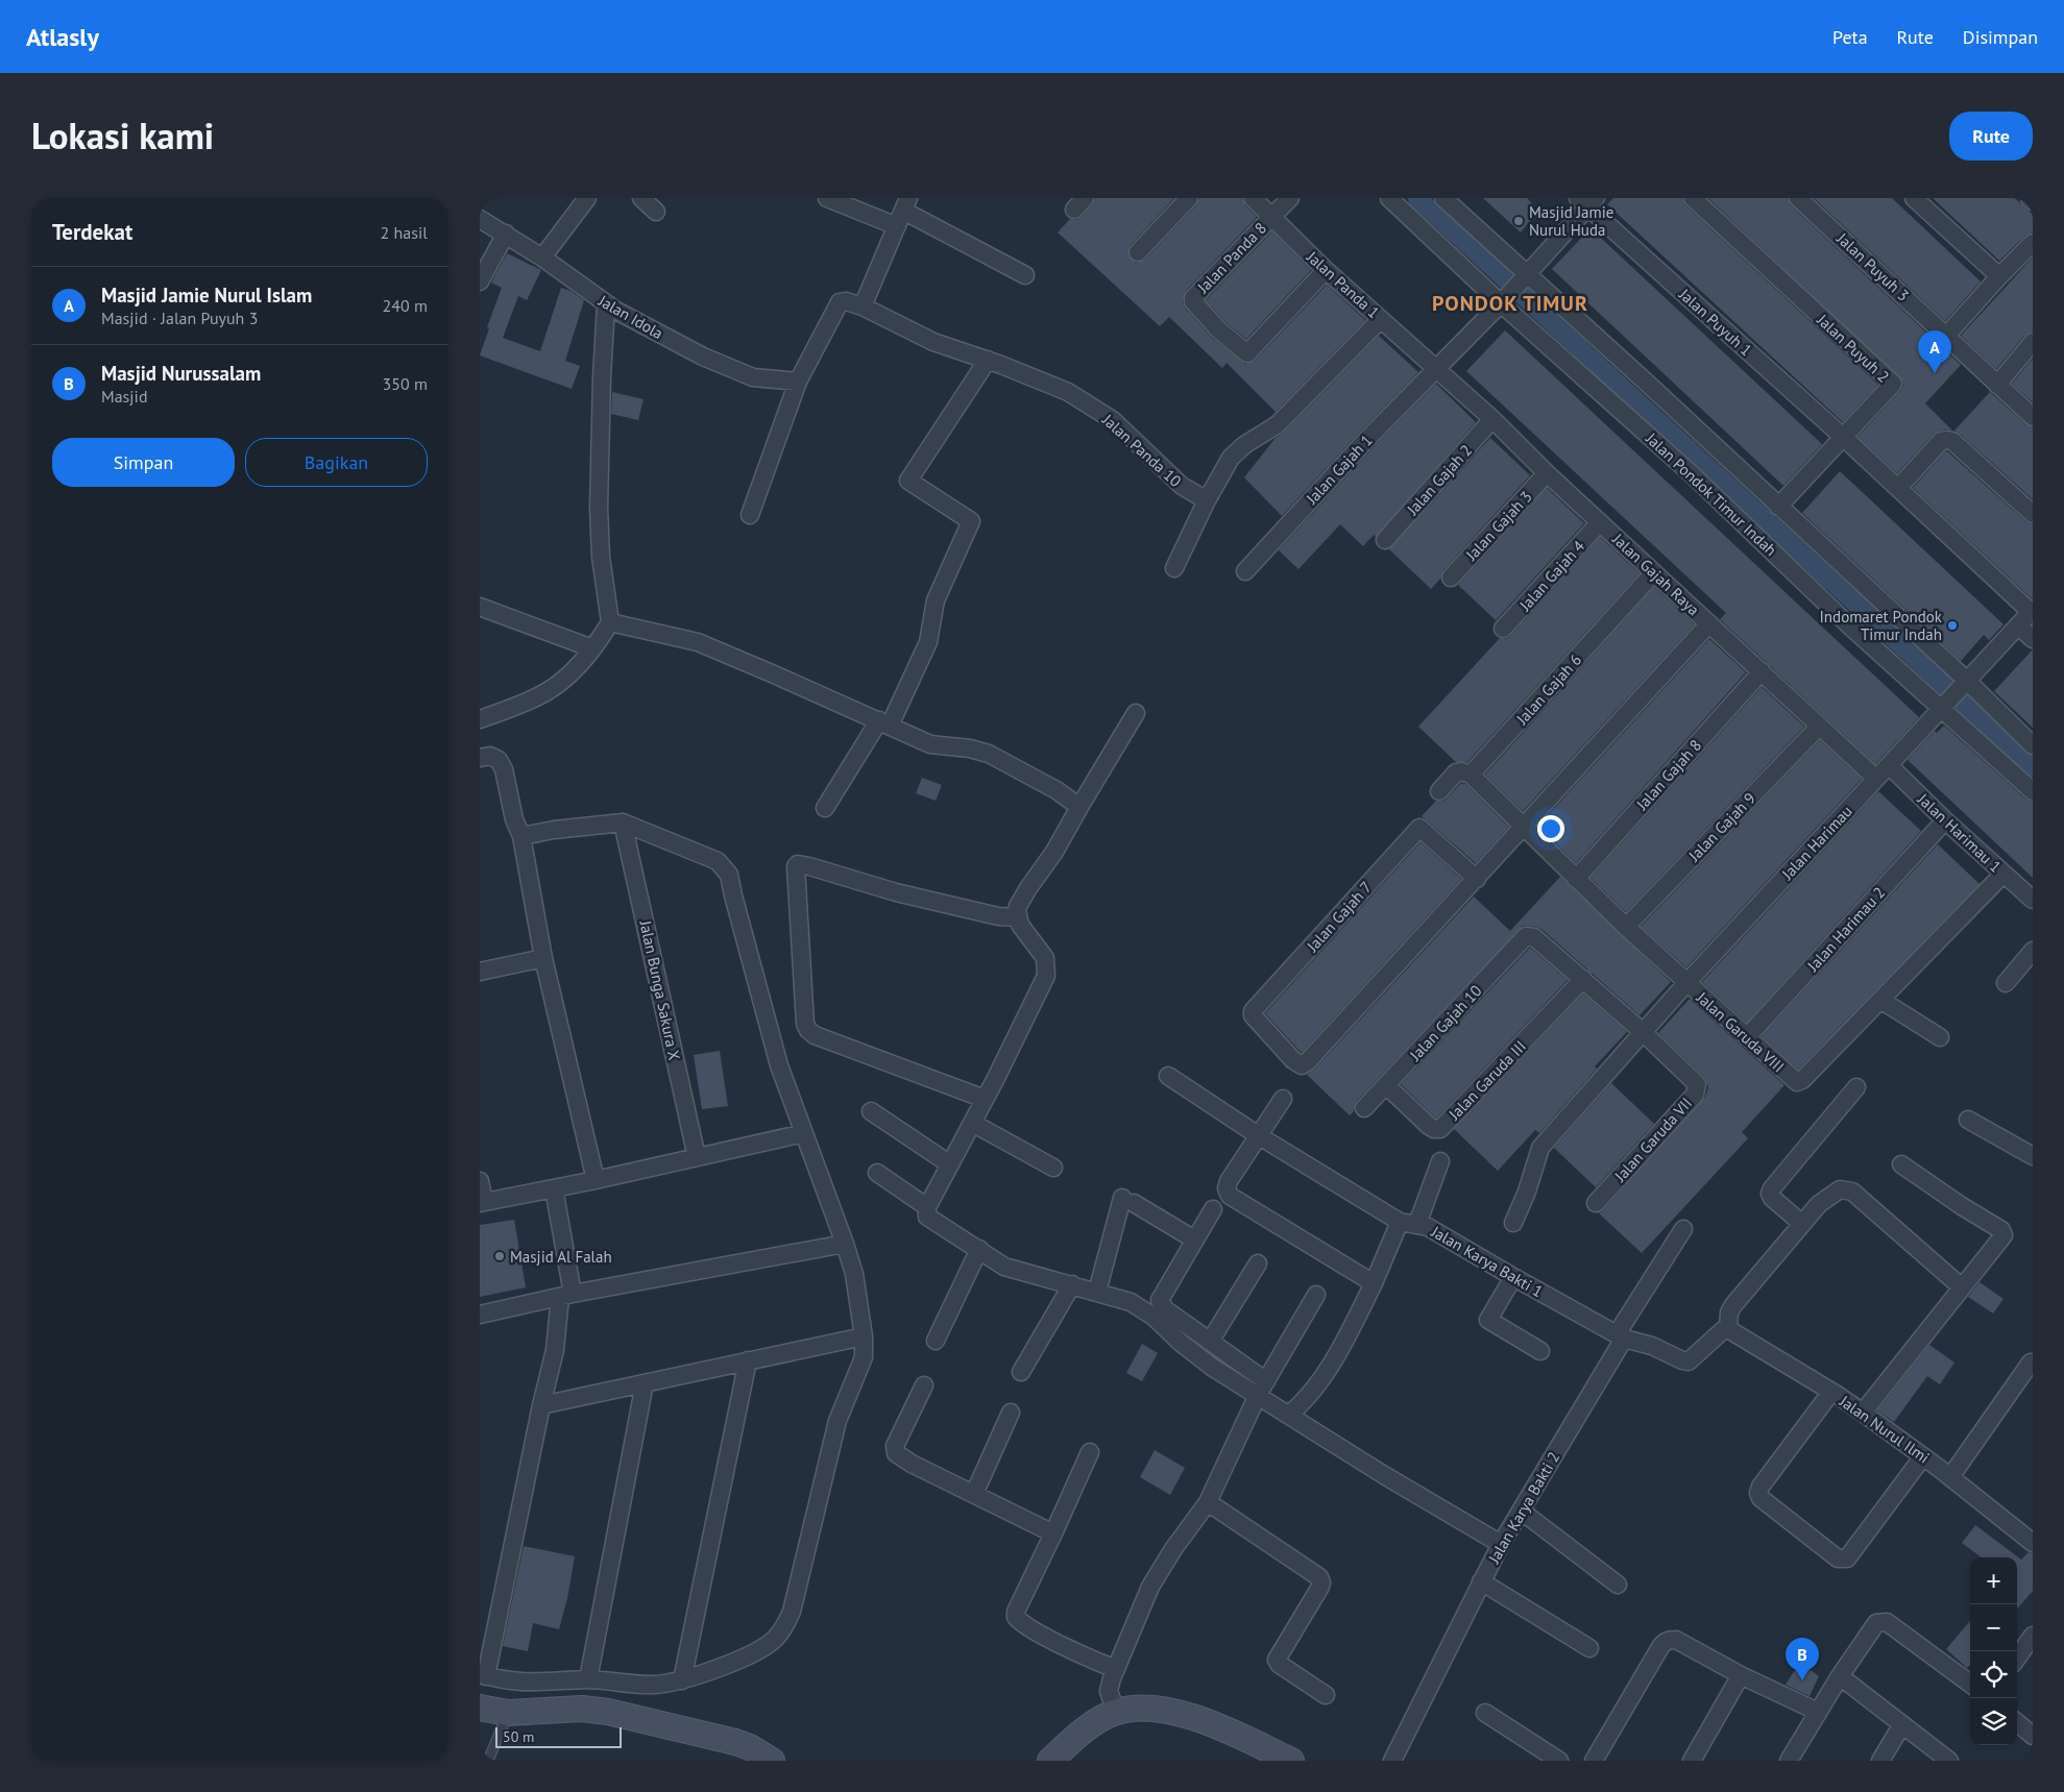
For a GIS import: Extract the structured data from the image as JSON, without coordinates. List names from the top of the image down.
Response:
{
  "streets": {
    "street": [
      "Jalan Panda 8",
      "Jalan Puyuh 3",
      "Jalan Panda 1",
      "Jalan Idola",
      "Jalan Puyuh 1",
      "Jalan Puyuh 2",
      "Jalan Panda 10",
      "Jalan Gajah 1",
      "Jalan Gajah 2",
      "Jalan Pondok Timur Indah",
      "Jalan Gajah 3",
      "Jalan Gajah Raya",
      "Jalan Gajah 4",
      "Jalan Gajah 6",
      "Jalan Gajah 8",
      "Jalan Gajah 9",
      "Jalan Harimau 1",
      "Jalan Harimau",
      "Jalan Gajah 7",
      "Jalan Harimau 2",
      "Jalan Bunga Sakura X",
      "Jalan Gajah 10",
      "Jalan Garuda VIII",
      "Jalan Garuda III",
      "Jalan Garuda VII",
      "Jalan Karya Bakti 1",
      "Jalan Nurul Ilmi",
      "Jalan Karya Bakti 2"
    ]
  },
  "crossings": [
    ["Jalan Panda 8", "Jalan Panda 1"],
    ["Jalan Panda 1", "Jalan Gajah 1"],
    ["Jalan Panda 1", "Jalan Gajah Raya"],
    ["Jalan Idola", "Jalan Panda 10"],
    ["Jalan Puyuh 1", "Jalan Puyuh 2"],
    ["Jalan Puyuh 1", "Jalan Gajah 1"],
    ["Jalan Puyuh 1", "Jalan Harimau"],
    ["Jalan Gajah 1", "Jalan Pondok Timur Indah"],
    ["Jalan Gajah 1", "Jalan Gajah Raya"],
    ["Jalan Gajah 2", "Jalan Gajah Raya"],
    ["Jalan Pondok Timur Indah", "Jalan Harimau"],
    ["Jalan Gajah 3", "Jalan Gajah Raya"],
    ["Jalan Gajah Raya", "Jalan Gajah 4"],
    ["Jalan Gajah Raya", "Jalan Gajah 6"],
    ["Jalan Gajah Raya", "Jalan Gajah 8"],
    ["Jalan Gajah Raya", "Jalan Gajah 9"],
    ["Jalan Gajah Raya", "Jalan Harimau"],
    ["Jalan Gajah 6", "Jalan Garuda VIII"],
    ["Jalan Gajah 8", "Jalan Garuda VIII"],
    ["Jalan Gajah 9", "Jalan Garuda VIII"],
    ["Jalan Harimau 1", "Jalan Harimau"],
    ["Jalan Harimau 1", "Jalan Harimau 2"],
    ["Jalan Harimau", "Jalan Garuda VIII"],
    ["Jalan Harimau", "Jalan Garuda VII"],
    ["Jalan Harimau 2", "Jalan Garuda VIII"],
    ["Jalan Gajah 10", "Jalan Garuda III"],
    ["Jalan Karya Bakti 1", "Jalan Nurul Ilmi"],
    ["Jalan Karya Bakti 1", "Jalan Karya Bakti 2"]
  ],
  "districts": ["PONDOK TIMUR"],
  "places": ["Masjid Jamie Nurul Huda", "Indomaret Pondok Timur Indah", "Masjid Al Falah"],
  "scale_bar": "50 m",
  "page": {
    "header": "Atlasly",
    "nav": ["Peta", "Rute", "Disimpan"],
    "title": "Lokasi kami",
    "buttons": [
      "Rute",
      ["Simpan", "Bagikan"]
    ],
    "heading": ["Terdekat", "2 hasil"],
    "list": [
      {
        "mark": "A",
        "name": "Masjid Jamie Nurul Islam",
        "note": "Masjid · Jalan Puyuh 3",
        "value": "240 m"
      },
      {
        "mark": "B",
        "name": "Masjid Nurussalam",
        "note": "Masjid",
        "value": "350 m"
      }
    ],
    "pins": ["A", "B"],
    "map_buttons": ["+", "−"],
    "scale": "50 m"
  }
}
